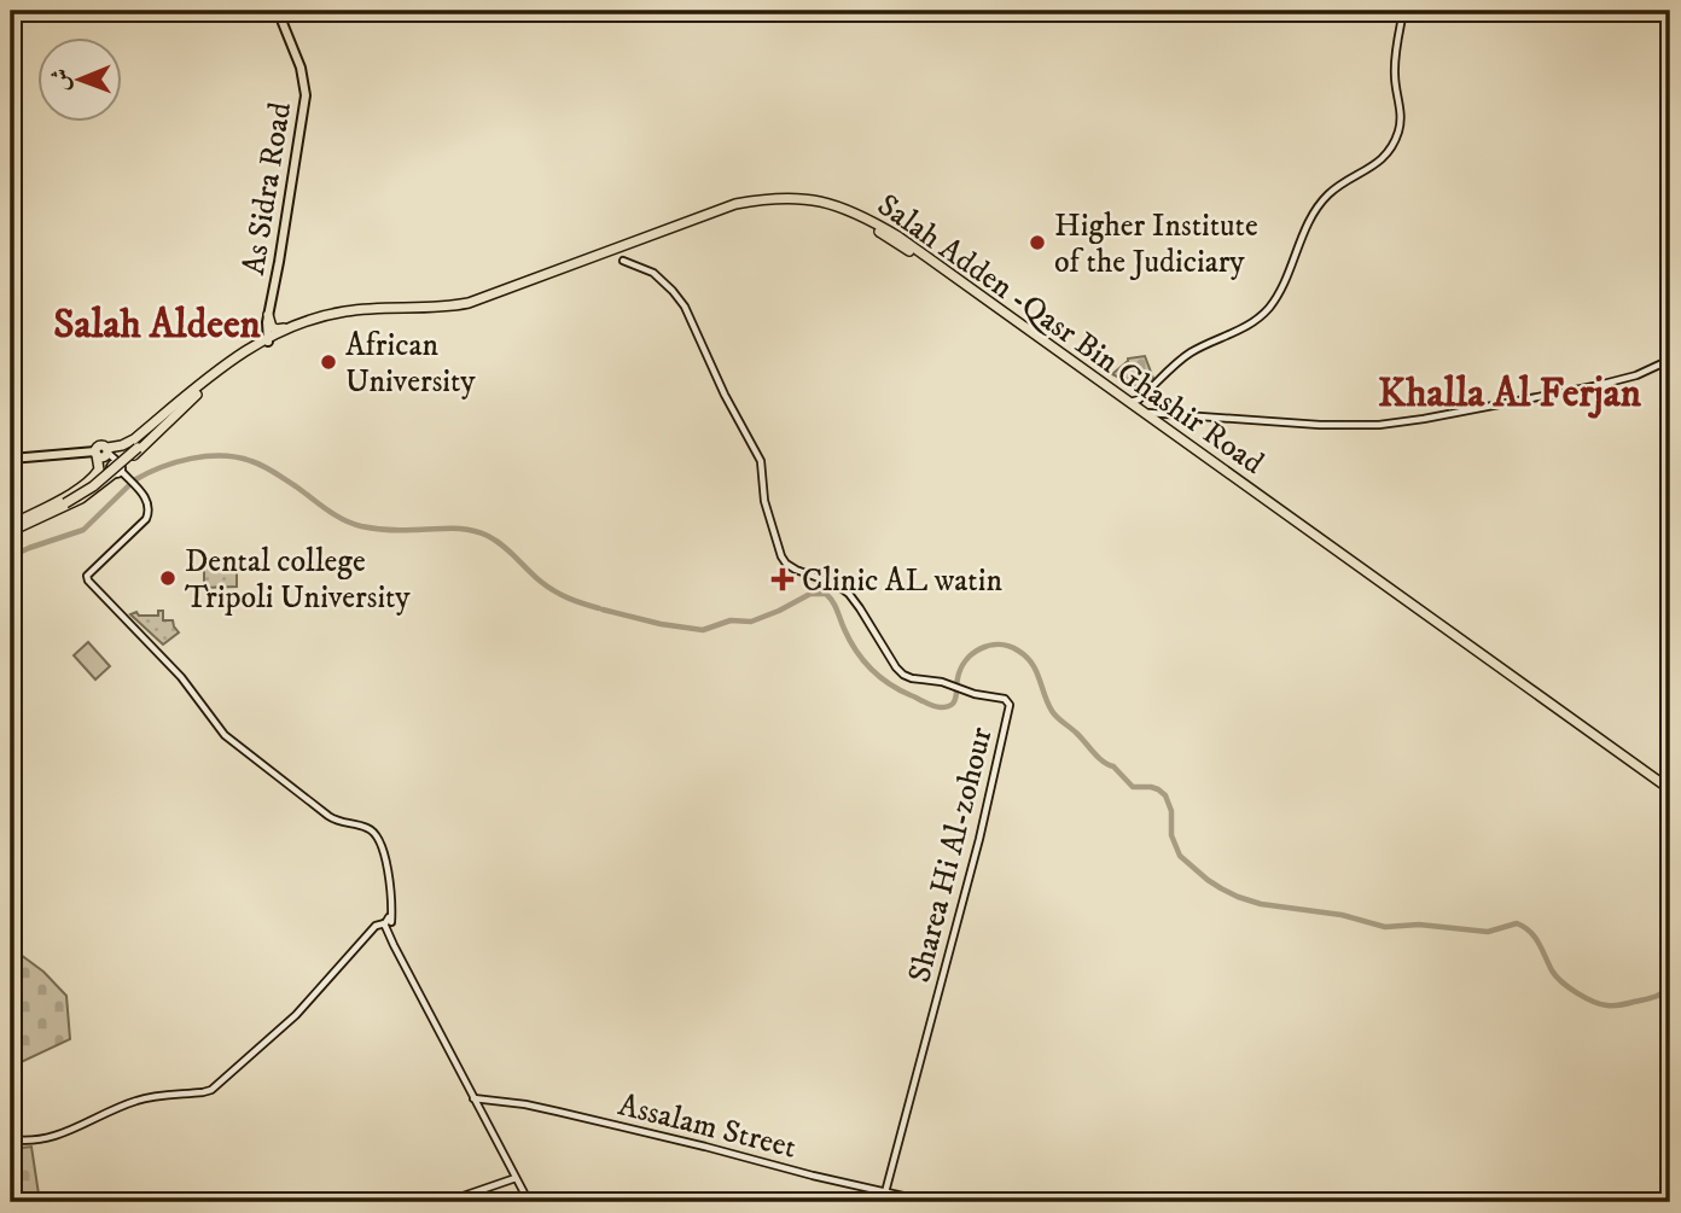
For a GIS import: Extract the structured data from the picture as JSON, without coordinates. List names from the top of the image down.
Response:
{
  "streets": {
    "highway": ["Salah Adden -Qasr Bin Ghashir Road"],
    "main road": ["As Sidra Road"],
    "street": ["Sharea Hi Al-zohour", "Assalam Street"]
  },
  "crossings": [
    ["As Sidra Road", "Salah Adden -Qasr Bin Ghashir Road"],
    ["Sharea Hi Al-zohour", "Assalam Street"]
  ],
  "districts": ["Salah Aldeen", "Khalla Al Ferjan"],
  "places": {
    "other": ["Higher Institute of the Judiciary", "African University", "Dental college Tripoli University"],
    "health": ["Clinic AL watin"]
  },
  "north": "left"
}
